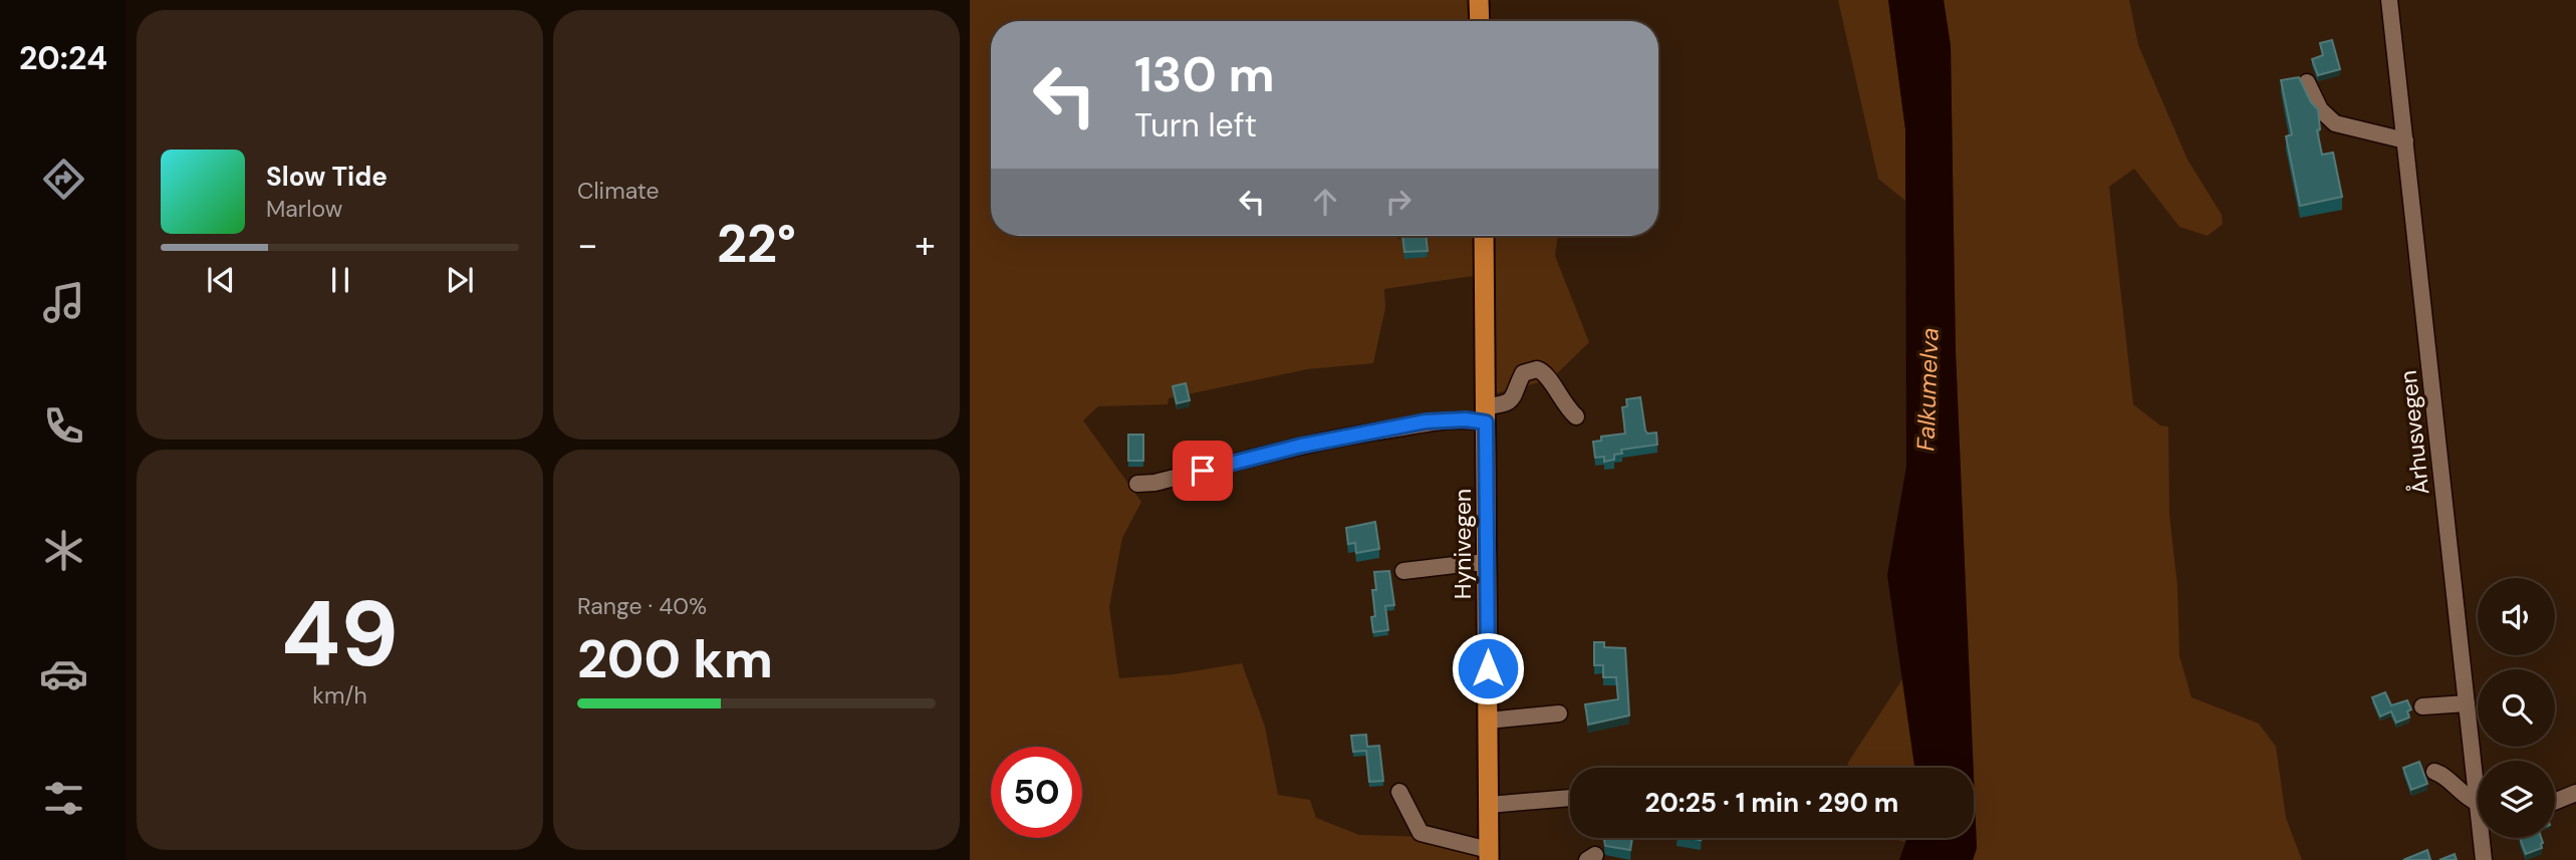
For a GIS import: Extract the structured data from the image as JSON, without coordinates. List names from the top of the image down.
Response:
{
  "streets": {
    "main road": ["Hynivegen"],
    "street": ["Århusvegen"]
  },
  "water": ["Falkumelva"],
  "page": {
    "tabs": "20:24",
    "tile": [
      "Climate",
      ["49", "km/h"],
      ["Range · 40%", "200 km"]
    ],
    "turn": ["130 m", "Turn left"],
    "song": ["Slow Tide", "Marlow"],
    "heat": ["−", "22°", "+"],
    "limit": "50",
    "trip": "20:25 · 1 min · 290 m"
  }
}
